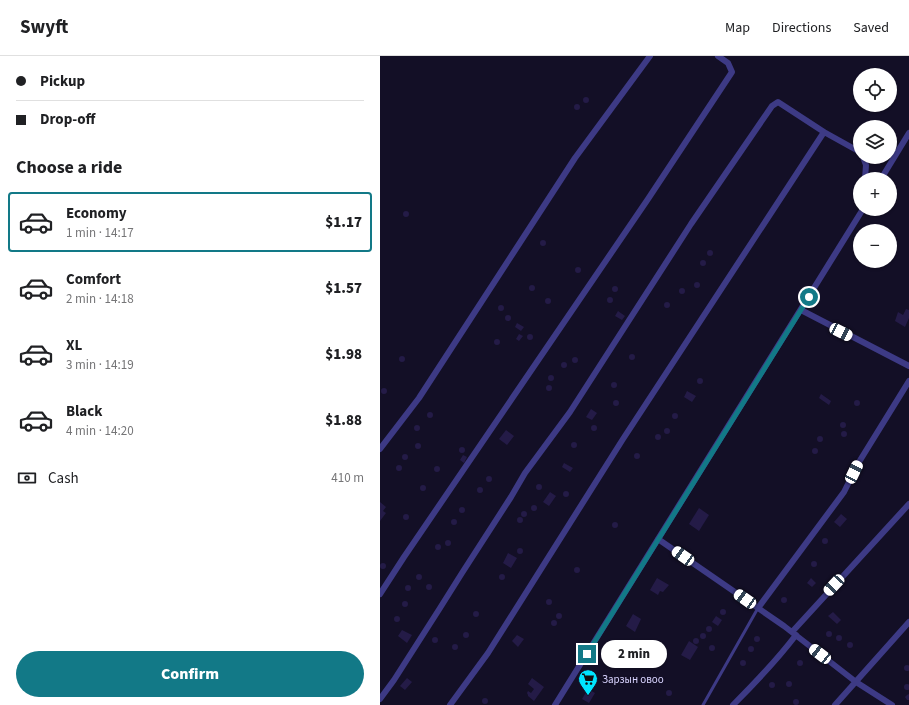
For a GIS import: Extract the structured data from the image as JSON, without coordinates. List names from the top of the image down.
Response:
{
  "places": {
    "supermarket": ["Зарзын овоо"]
  },
  "page": {
    "header": "Swyft",
    "nav": ["Map", "Directions", "Saved"],
    "banner": ["Pickup", "Drop-off"],
    "map_buttons": ["+", "−"],
    "heading": "Choose a ride",
    "list": [
      {
        "name": "Economy",
        "note": "1 min · 14:17",
        "value": "$1.17"
      },
      {
        "name": "Comfort",
        "note": "2 min · 14:18",
        "value": "$1.57"
      },
      {
        "name": "XL",
        "note": "3 min · 14:19",
        "value": "$1.98"
      },
      {
        "name": "Black",
        "note": "4 min · 14:20",
        "value": "$1.88"
      }
    ],
    "pay": ["Cash", "410 m"],
    "bubble": "2 min",
    "buttons": "Confirm"
  }
}
